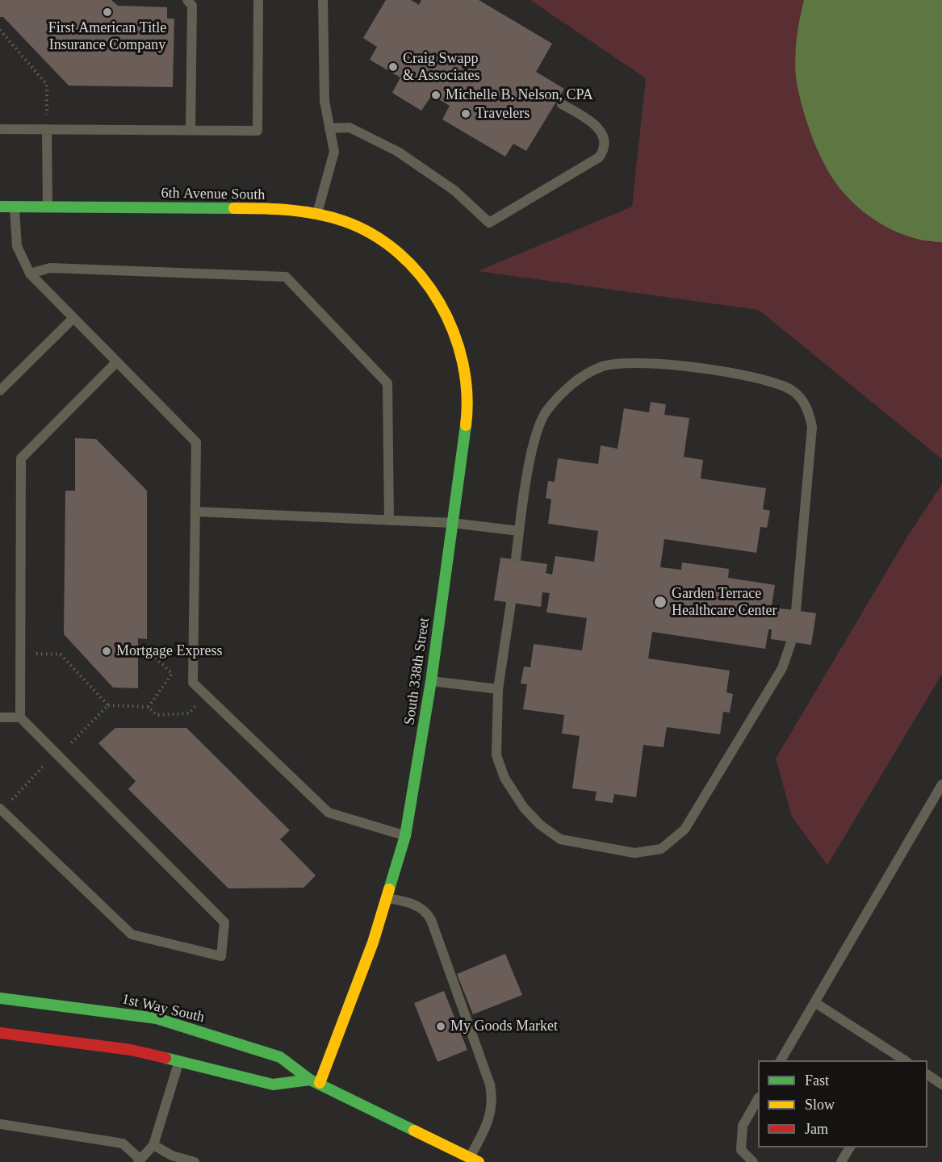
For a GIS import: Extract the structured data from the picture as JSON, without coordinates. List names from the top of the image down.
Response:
{
  "streets": {
    "street": ["6th Avenue South", "South 338th Street", "1st Way South"]
  },
  "crossings": [
    ["6th Avenue South", "South 338th Street"],
    ["South 338th Street", "1st Way South"]
  ],
  "places": [
    "First American Title Insurance Company",
    "Craig Swapp & Associates",
    "Michelle B. Nelson, CPA",
    "Travelers",
    "Garden Terrace Healthcare Center",
    "Mortgage Express",
    "My Goods Market"
  ],
  "legend": ["Fast", "Slow", "Jam"]
}
